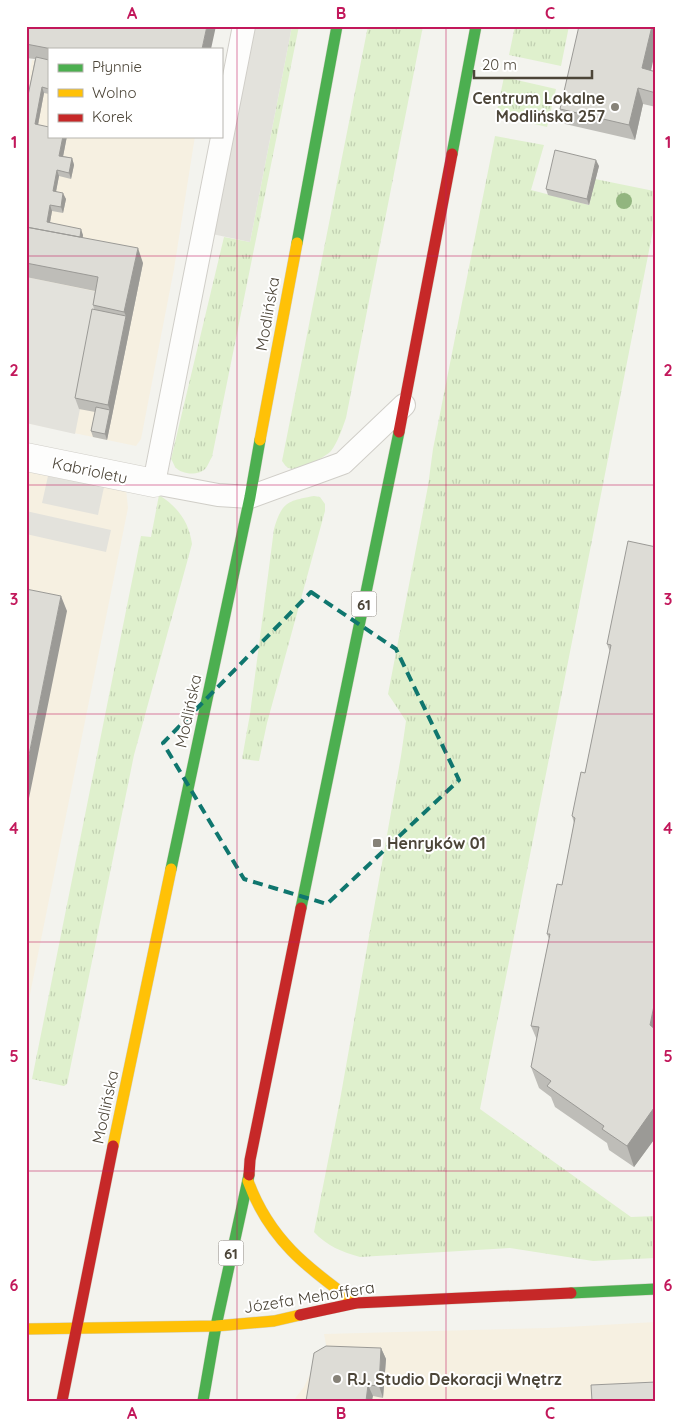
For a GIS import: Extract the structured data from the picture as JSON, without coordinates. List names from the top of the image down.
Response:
{
  "streets": {
    "main road": ["Modlińska", "61", "Józefa Mehoffera"],
    "street": ["Kabrioletu"]
  },
  "crossings": [
    ["Modlińska", "Józefa Mehoffera"],
    ["61", "Józefa Mehoffera"]
  ],
  "places": {
    "other": ["Centrum Lokalne Modlińska 257", "RJ. Studio Dekoracji Wnętrz"],
    "transit": ["Henryków 01"]
  },
  "legend": ["Płynnie", "Wolno", "Korek"],
  "scale_bar": "20 m",
  "grid": {
    "columns": ["A", "B", "C"],
    "rows": [
      "1",
      "2",
      "3",
      "4",
      "5",
      "6"
    ]
  }
}
